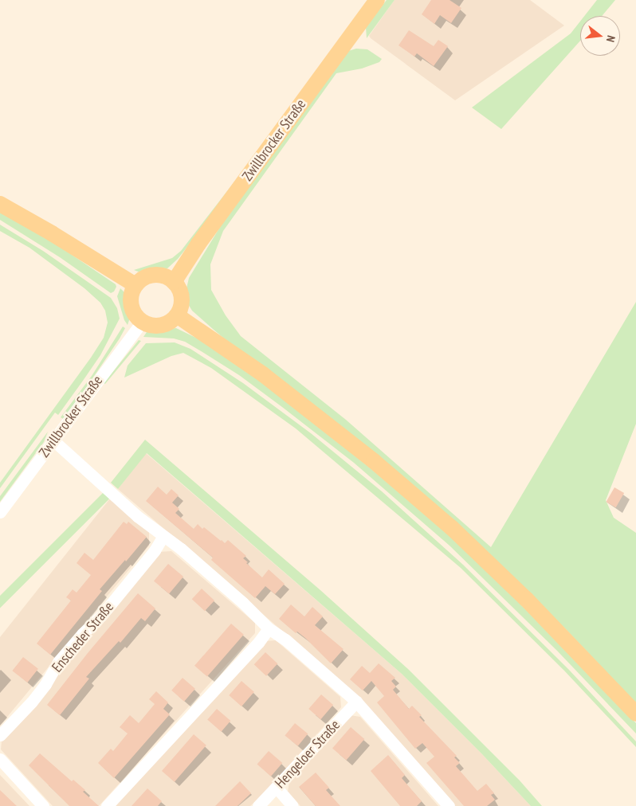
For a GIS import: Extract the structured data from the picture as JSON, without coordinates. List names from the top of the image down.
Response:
{
  "streets": {
    "main road": ["Zwillbrocker Straße"],
    "street": ["Enscheder Straße", "Hengeloer Straße"]
  },
  "north": "right"
}
